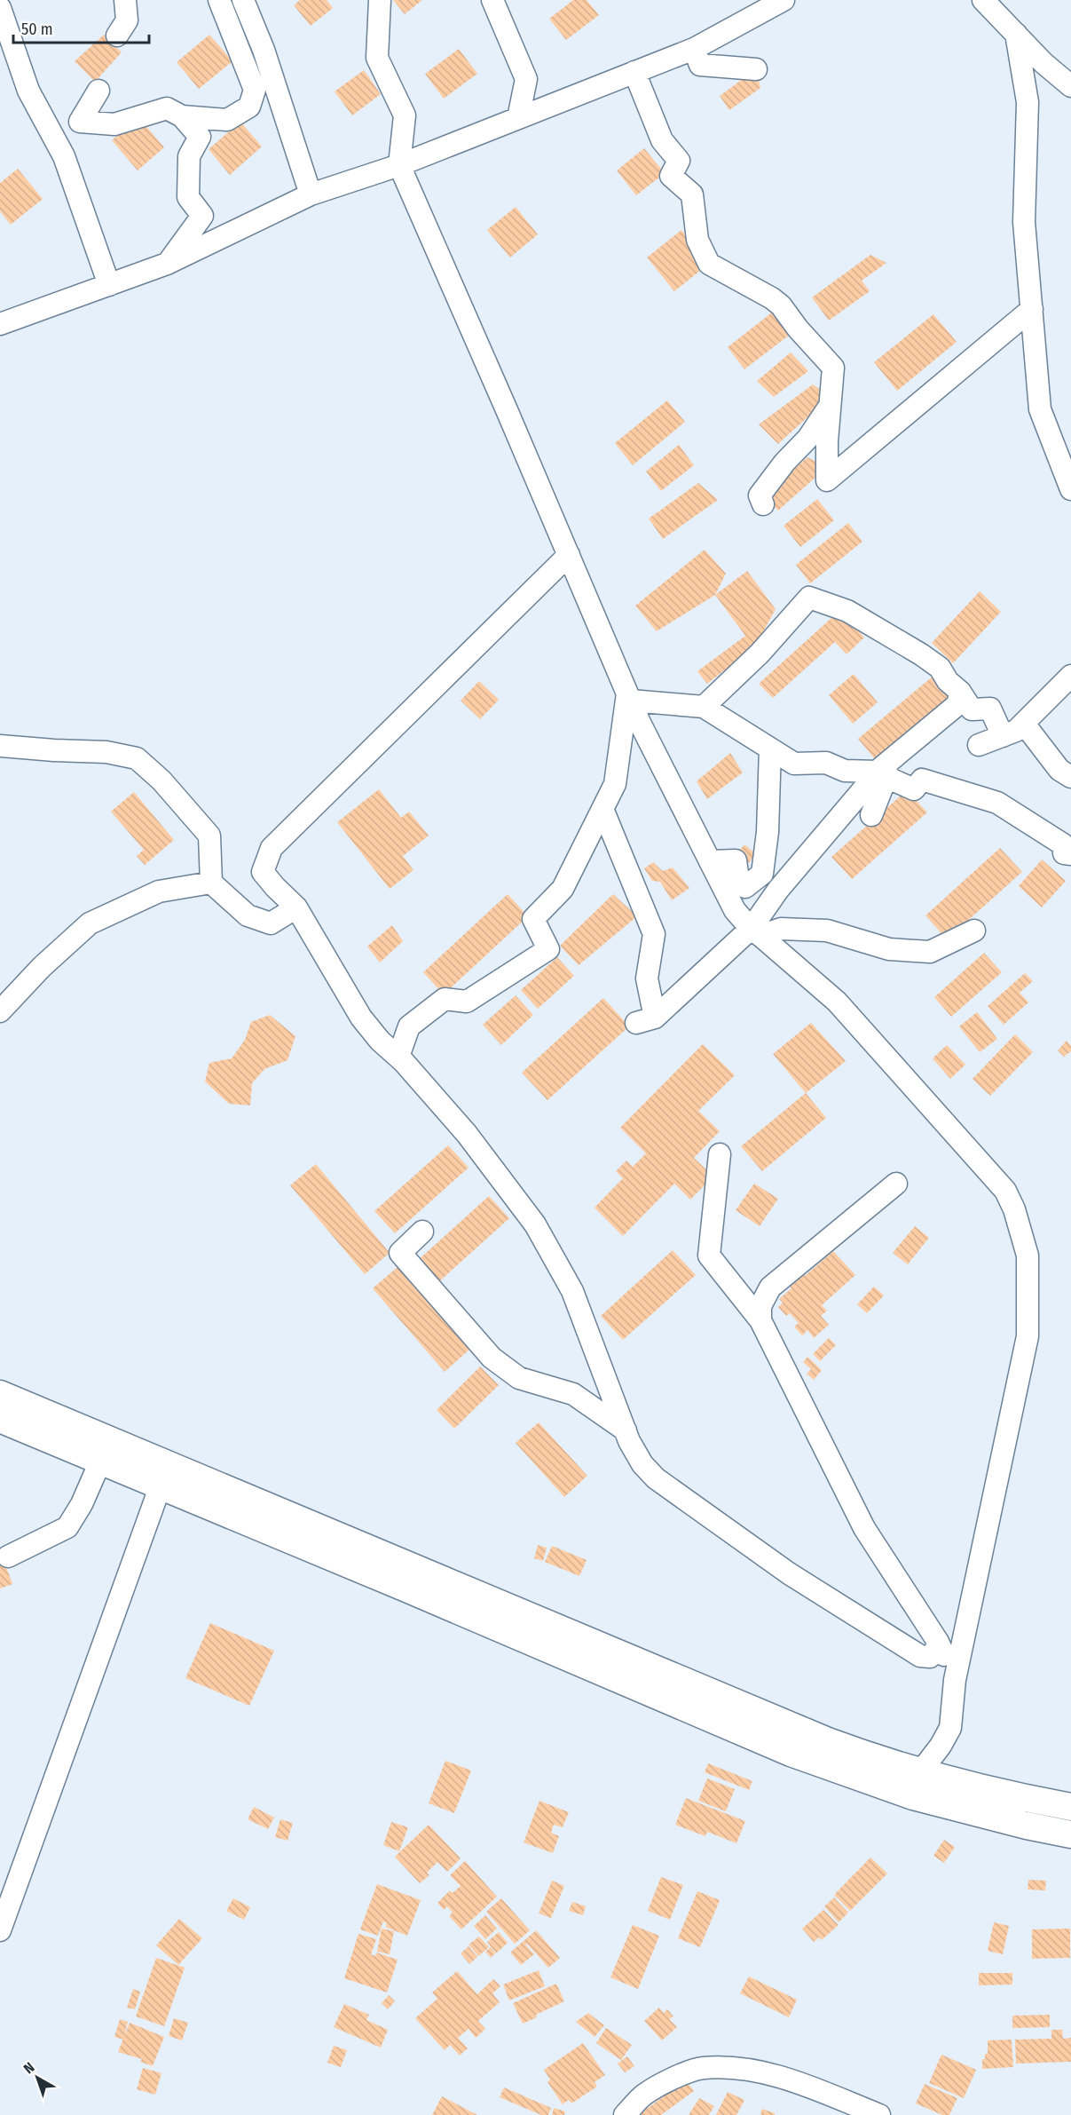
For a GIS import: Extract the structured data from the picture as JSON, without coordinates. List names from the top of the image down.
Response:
{
  "scale_bar": "50 m",
  "north": "top left"
}
